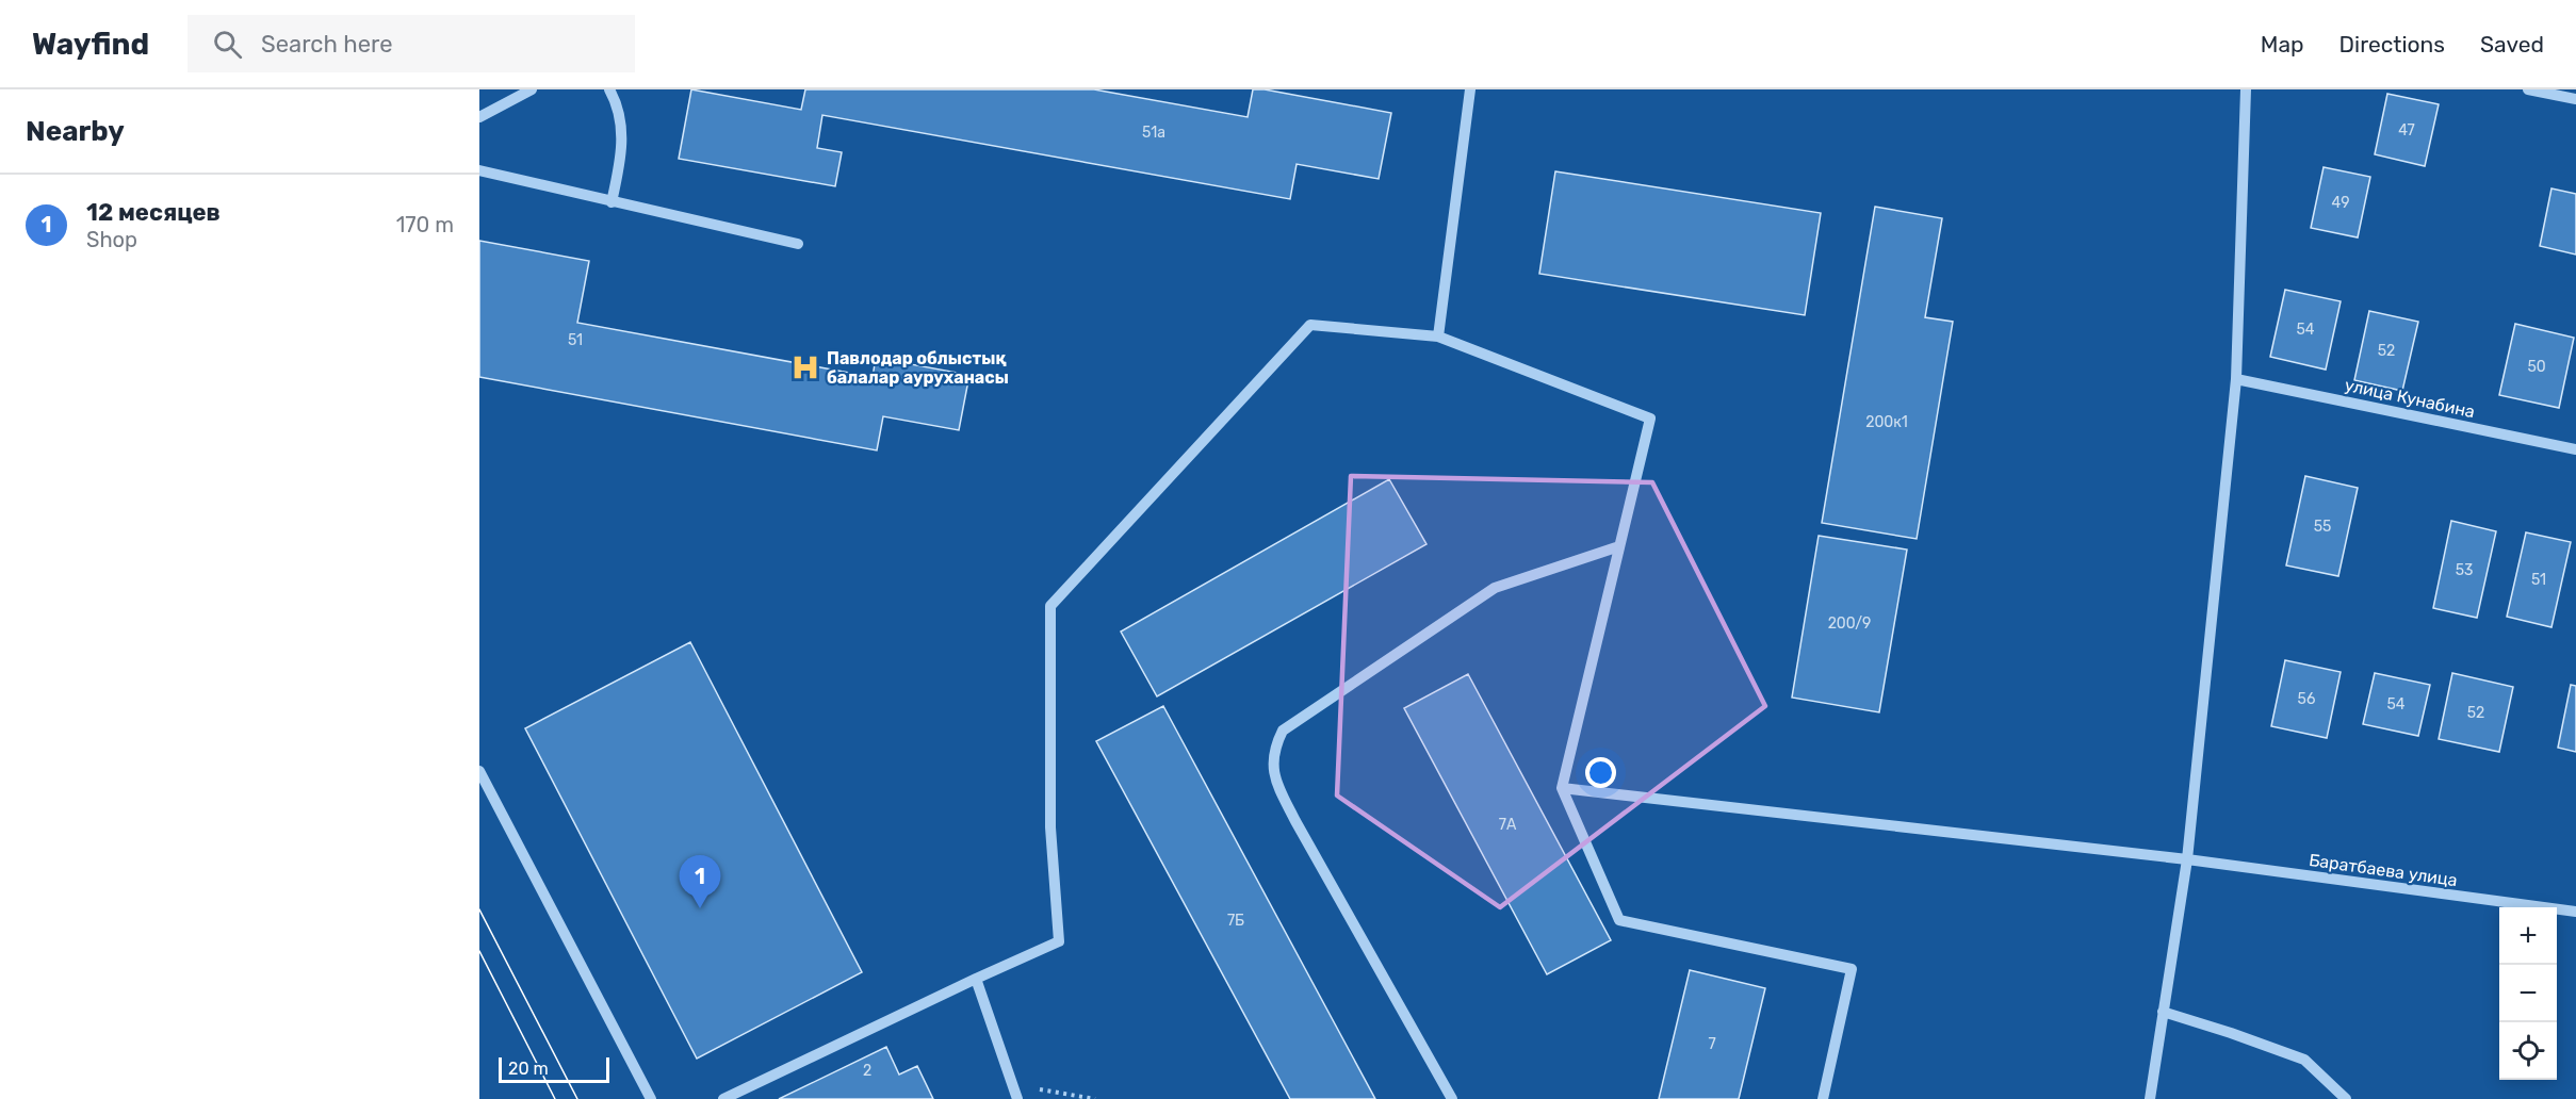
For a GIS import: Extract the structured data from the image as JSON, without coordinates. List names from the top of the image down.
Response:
{
  "streets": {
    "street": ["улица Кунабина", "Баратбаева улица"]
  },
  "places": {
    "hospital": ["Павлодар облыстық балалар ауруханасы"]
  },
  "house_numbers": [
    "47",
    "51а",
    "49",
    "54",
    "51",
    "52",
    "50",
    "200к1",
    "55",
    "53",
    "51",
    "200/9",
    "56",
    "54",
    "52",
    "7А",
    "7Б",
    "7",
    "2"
  ],
  "scale_bar": "20 m",
  "page": {
    "header": "Wayfind",
    "search": "Search here",
    "nav": ["Map", "Directions", "Saved"],
    "heading": "Nearby",
    "list": [
      {
        "mark": "1",
        "name": "12 месяцев",
        "note": "Shop",
        "value": "170 m"
      }
    ],
    "pins": "1",
    "map_buttons": ["+", "−"],
    "scale": "20 m"
  }
}
